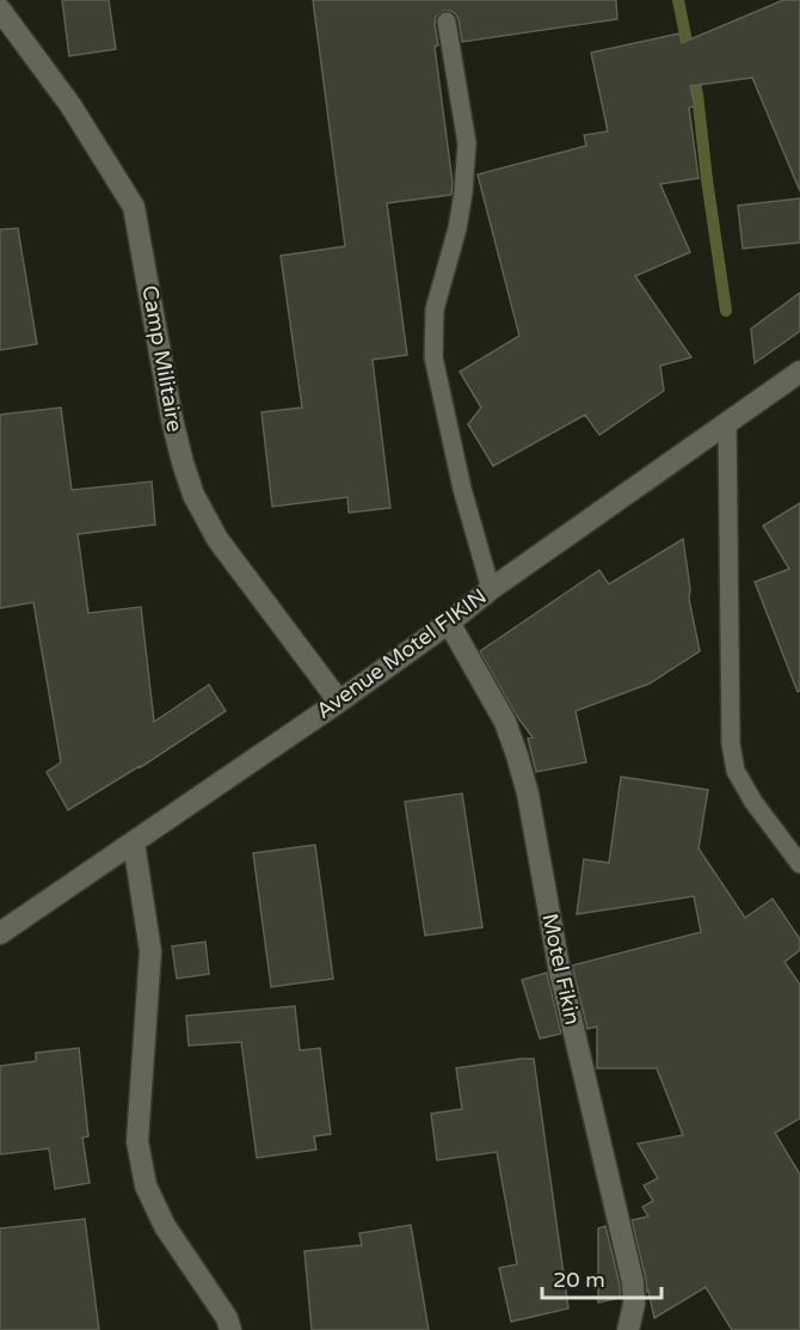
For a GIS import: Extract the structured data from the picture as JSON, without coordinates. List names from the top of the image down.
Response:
{
  "streets": {
    "street": ["Camp Militaire", "Avenue Motel FIKIN", "Motel Fikin"]
  },
  "crossings": [
    ["Camp Militaire", "Avenue Motel FIKIN"],
    ["Avenue Motel FIKIN", "Motel Fikin"]
  ],
  "scale_bar": "20 m"
}
